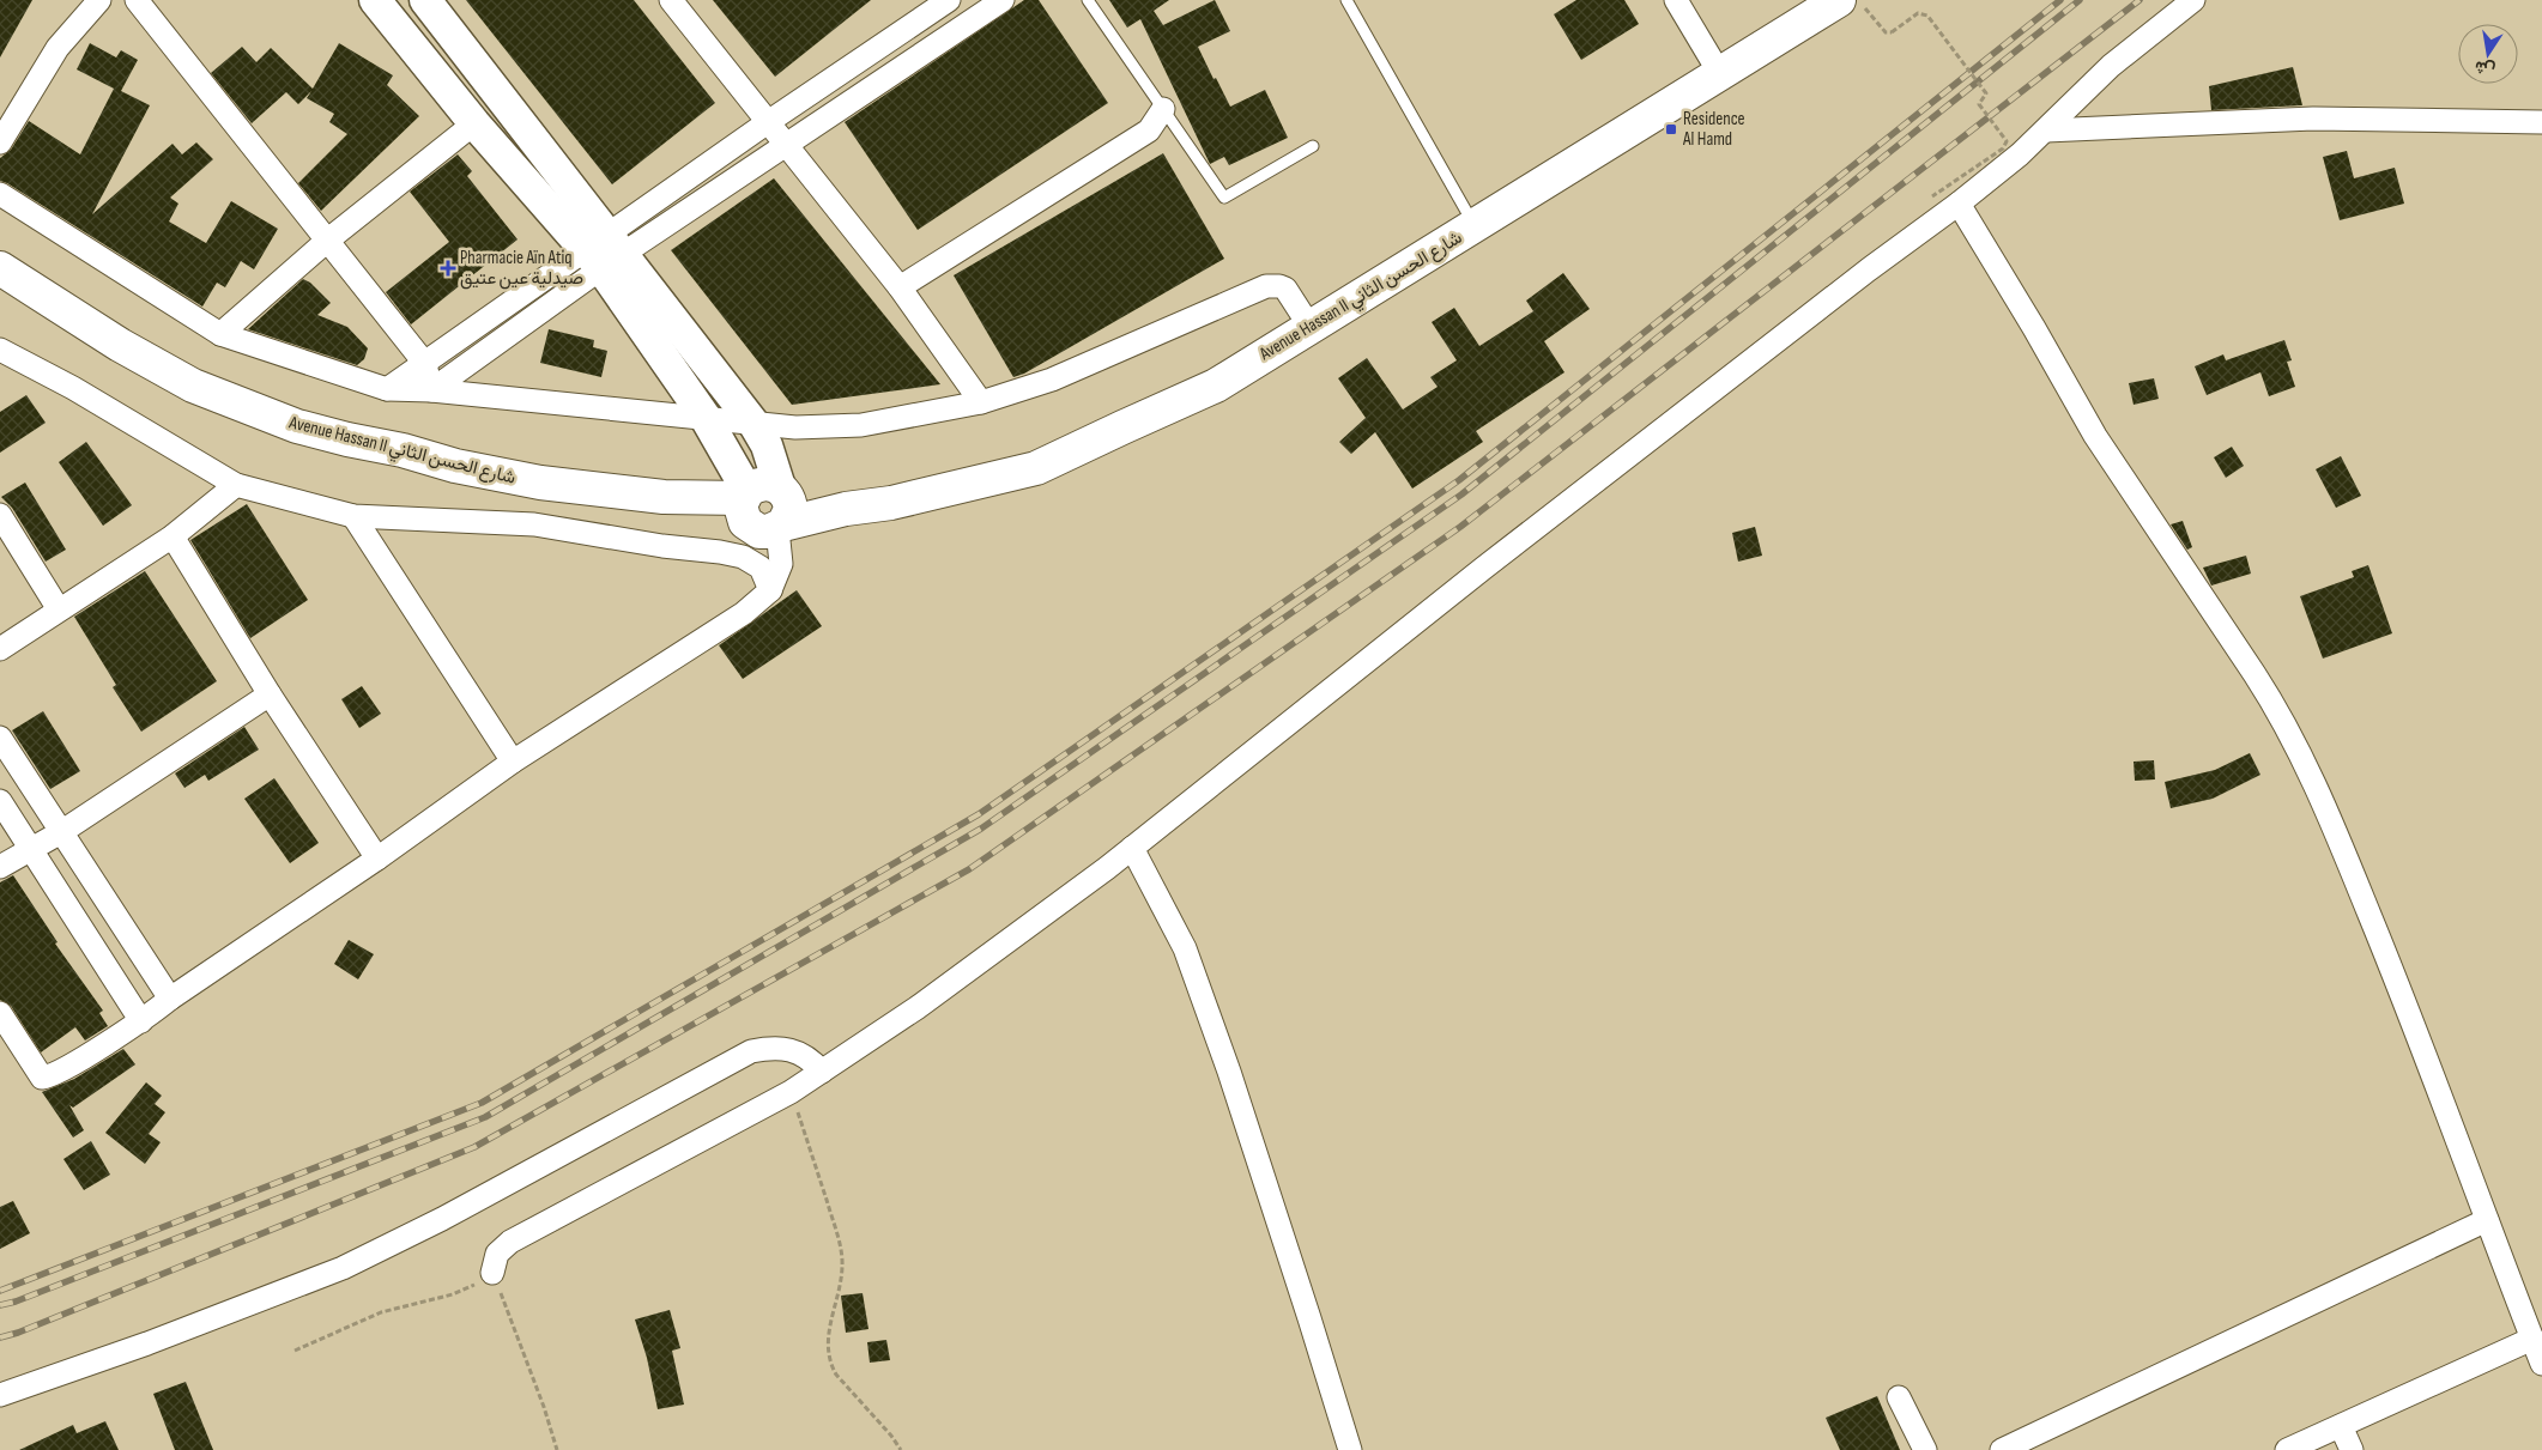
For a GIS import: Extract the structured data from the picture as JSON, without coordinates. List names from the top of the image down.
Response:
{
  "streets": {
    "main road": ["Avenue Hassan II شارع الحسن الثاني"]
  },
  "places": {
    "transit": ["Residence Al Hamd"],
    "health": ["Pharmacie Aïn Atiq صيدلية عين عتيق"]
  },
  "north": "bottom"
}
